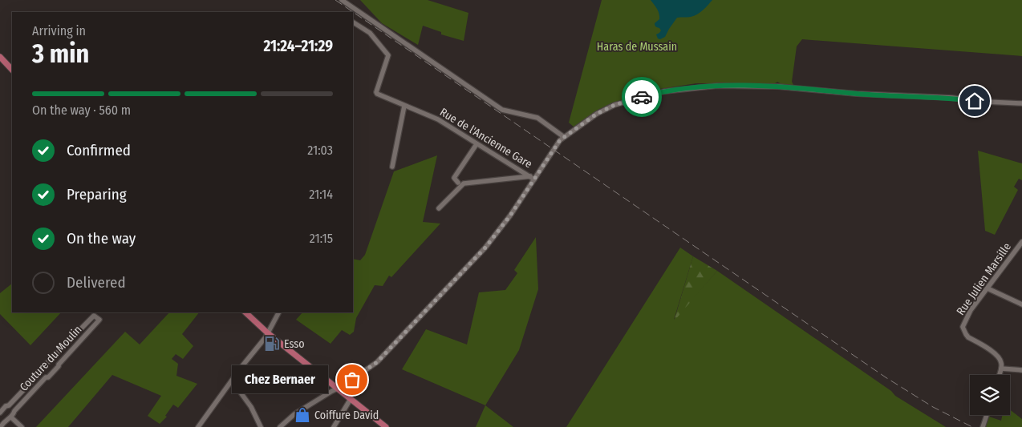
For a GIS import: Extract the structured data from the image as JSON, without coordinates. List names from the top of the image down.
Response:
{
  "streets": {
    "street": ["Rue de l'Ancienne Gare", "Rue Julien Marsille", "Couture du Moulin"]
  },
  "parks": ["Haras de Mussain"],
  "places": {
    "fuel station": ["Esso"],
    "other": ["Chez Bernaer"],
    "shop": ["Coiffure David"]
  },
  "page": {
    "heading": ["3 min", "Arriving in", "21:24–21:29"],
    "bar": "On the way · 560 m",
    "list": [
      ["Confirmed", "21:03"],
      ["Preparing", "21:14"],
      ["On the way", "21:15"],
      "Delivered"
    ],
    "bubble": "Chez Bernaer"
  }
}
